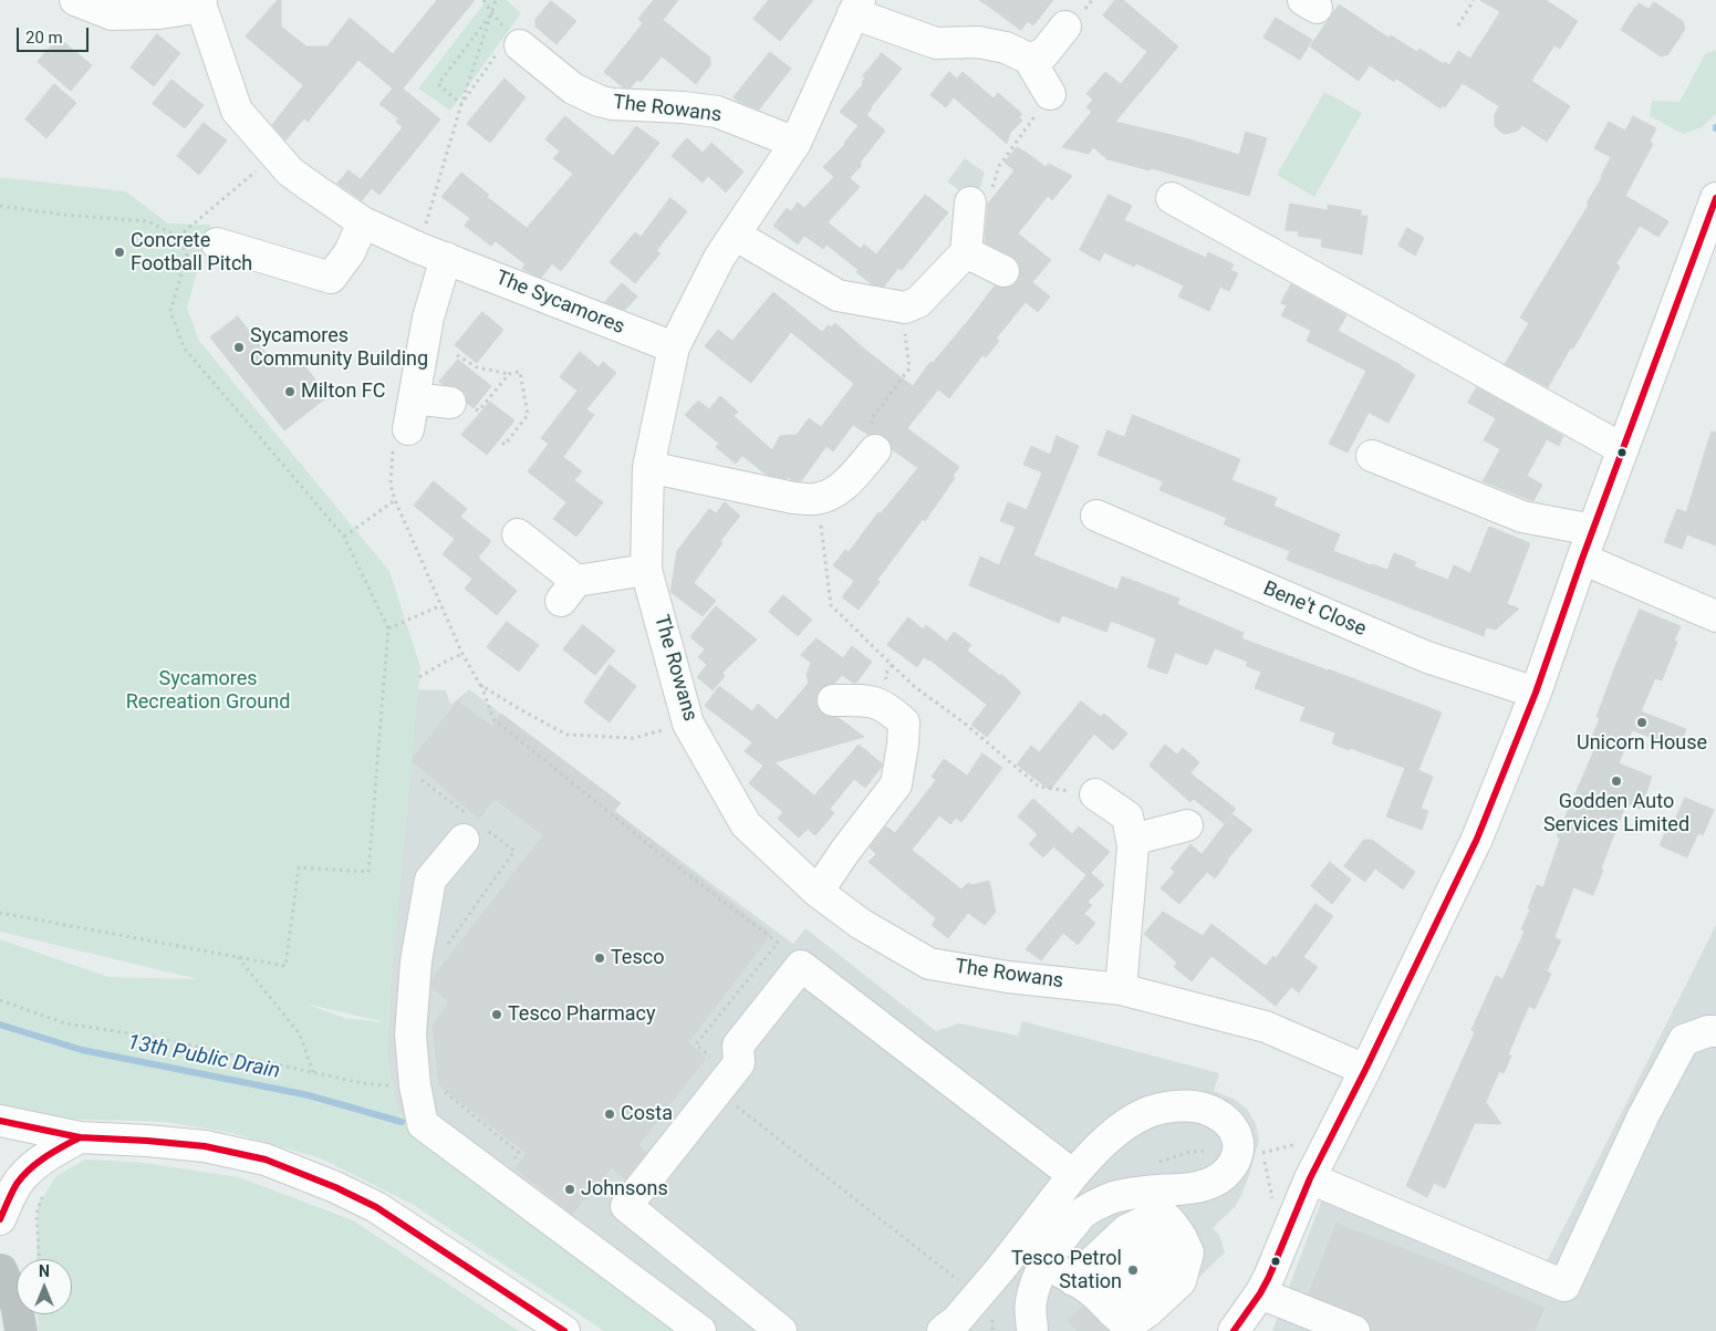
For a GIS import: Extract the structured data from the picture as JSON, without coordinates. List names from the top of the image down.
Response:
{
  "streets": {
    "street": ["The Rowans", "The Sycamores", "Bene't Close"]
  },
  "crossings": [
    ["The Rowans", "The Sycamores"]
  ],
  "water": ["13th Public Drain"],
  "parks": ["Sycamores Recreation Ground"],
  "places": [
    "Concrete Football Pitch",
    "Sycamores Community Building",
    "Milton FC",
    "Unicorn House",
    "Godden Auto Services Limited",
    "Tesco",
    "Tesco Pharmacy",
    "Costa",
    "Johnsons",
    "Tesco Petrol Station"
  ],
  "scale_bar": "20 m",
  "north": "top"
}
